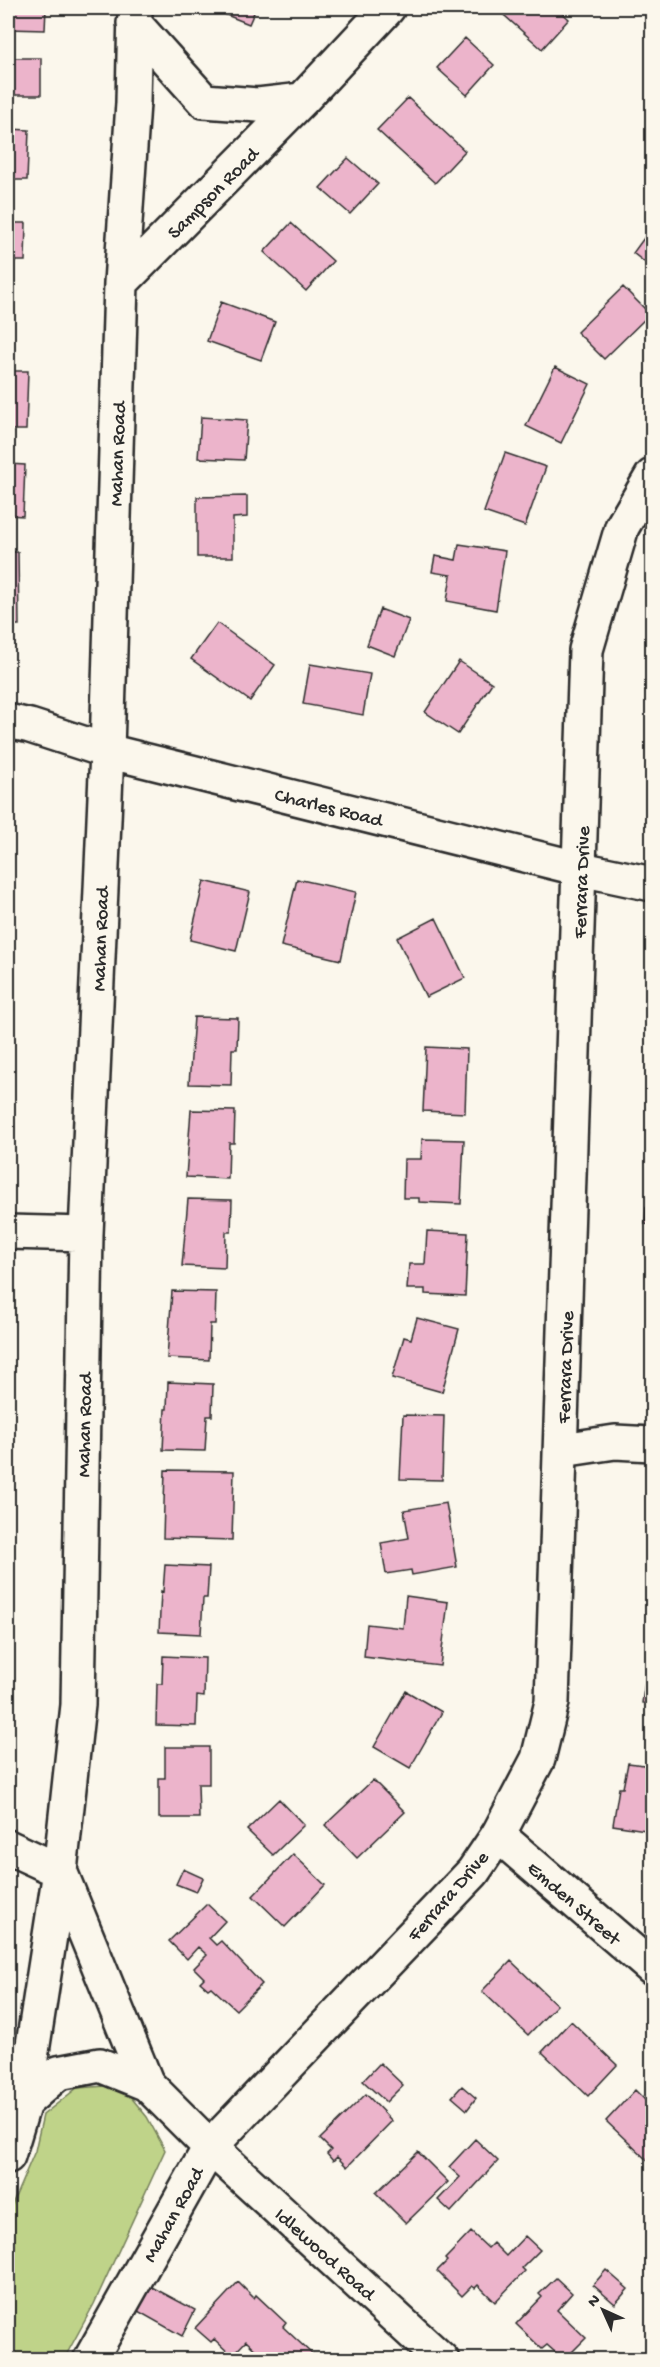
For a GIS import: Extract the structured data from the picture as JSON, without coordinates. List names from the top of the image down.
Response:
{
  "streets": {
    "street": [
      "Sampson Road",
      "Mahan Road",
      "Charles Road",
      "Ferrara Drive",
      "Emden Street",
      "Idlewood Road"
    ]
  },
  "crossings": [
    ["Sampson Road", "Mahan Road"],
    ["Mahan Road", "Charles Road"],
    ["Mahan Road", "Ferrara Drive"],
    ["Mahan Road", "Idlewood Road"],
    ["Charles Road", "Ferrara Drive"],
    ["Ferrara Drive", "Emden Street"],
    ["Ferrara Drive", "Idlewood Road"]
  ],
  "north": "top left"
}
